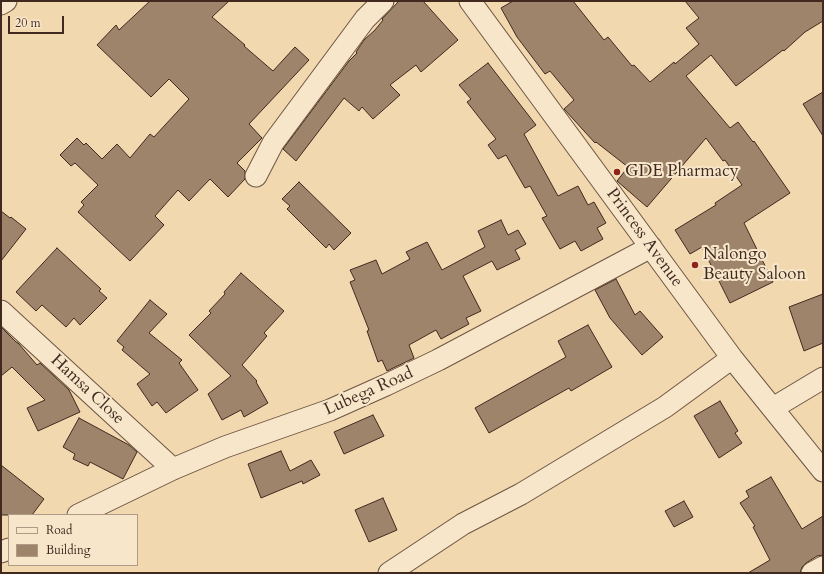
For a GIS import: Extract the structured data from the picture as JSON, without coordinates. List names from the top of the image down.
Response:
{
  "streets": {
    "street": ["Princess Avenue", "Hamsa Close", "Lubega Road"]
  },
  "crossings": [
    ["Princess Avenue", "Lubega Road"],
    ["Hamsa Close", "Lubega Road"]
  ],
  "places": ["GDE Pharmacy", "Nalongo Beauty Saloon"],
  "legend": ["Road", "Building"],
  "scale_bar": "20 m"
}
